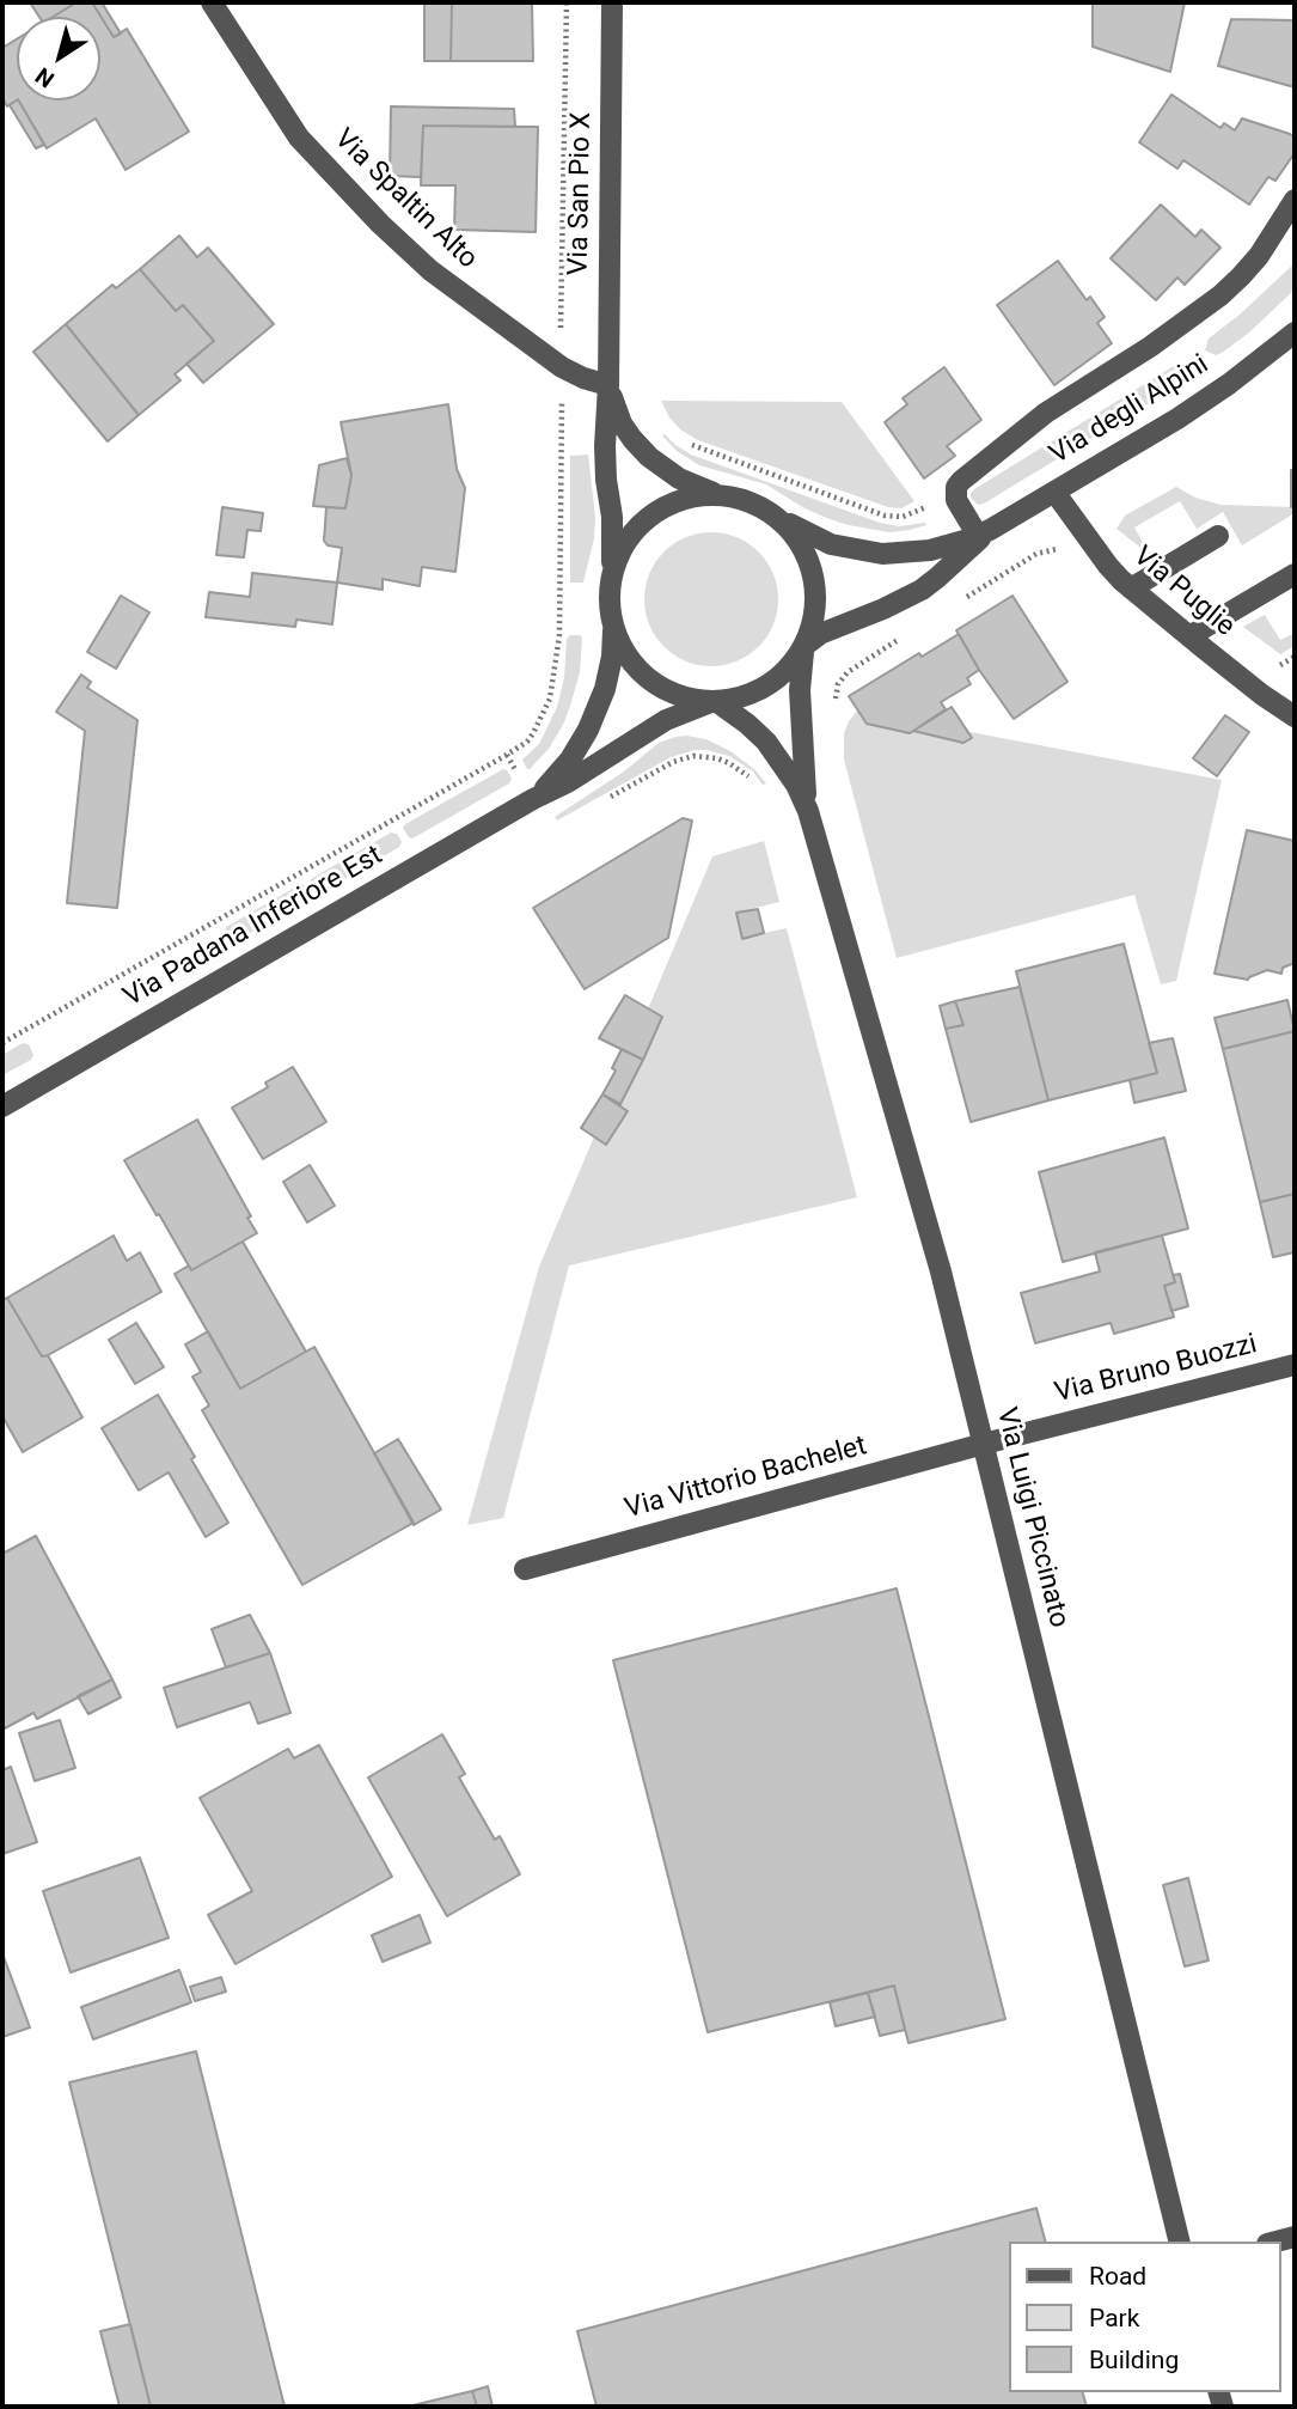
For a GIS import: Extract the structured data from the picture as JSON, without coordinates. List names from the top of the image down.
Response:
{
  "streets": {
    "street": [
      "Via San Pio X",
      "Via Spaltin Alto",
      "Via degli Alpini",
      "Via Puglie",
      "Via Padana Inferiore Est",
      "Via Bruno Buozzi",
      "Via Vittorio Bachelet",
      "Via Luigi Piccinato"
    ]
  },
  "crossings": [
    ["Via San Pio X", "Via Spaltin Alto"],
    ["Via San Pio X", "Via degli Alpini"],
    ["Via San Pio X", "Via Padana Inferiore Est"],
    ["Via San Pio X", "Via Luigi Piccinato"],
    ["Via degli Alpini", "Via Puglie"],
    ["Via degli Alpini", "Via Padana Inferiore Est"],
    ["Via degli Alpini", "Via Luigi Piccinato"],
    ["Via Padana Inferiore Est", "Via Luigi Piccinato"],
    ["Via Bruno Buozzi", "Via Vittorio Bachelet"],
    ["Via Bruno Buozzi", "Via Luigi Piccinato"],
    ["Via Vittorio Bachelet", "Via Luigi Piccinato"]
  ],
  "legend": ["Road", "Park", "Building"],
  "north": "bottom left"
}
